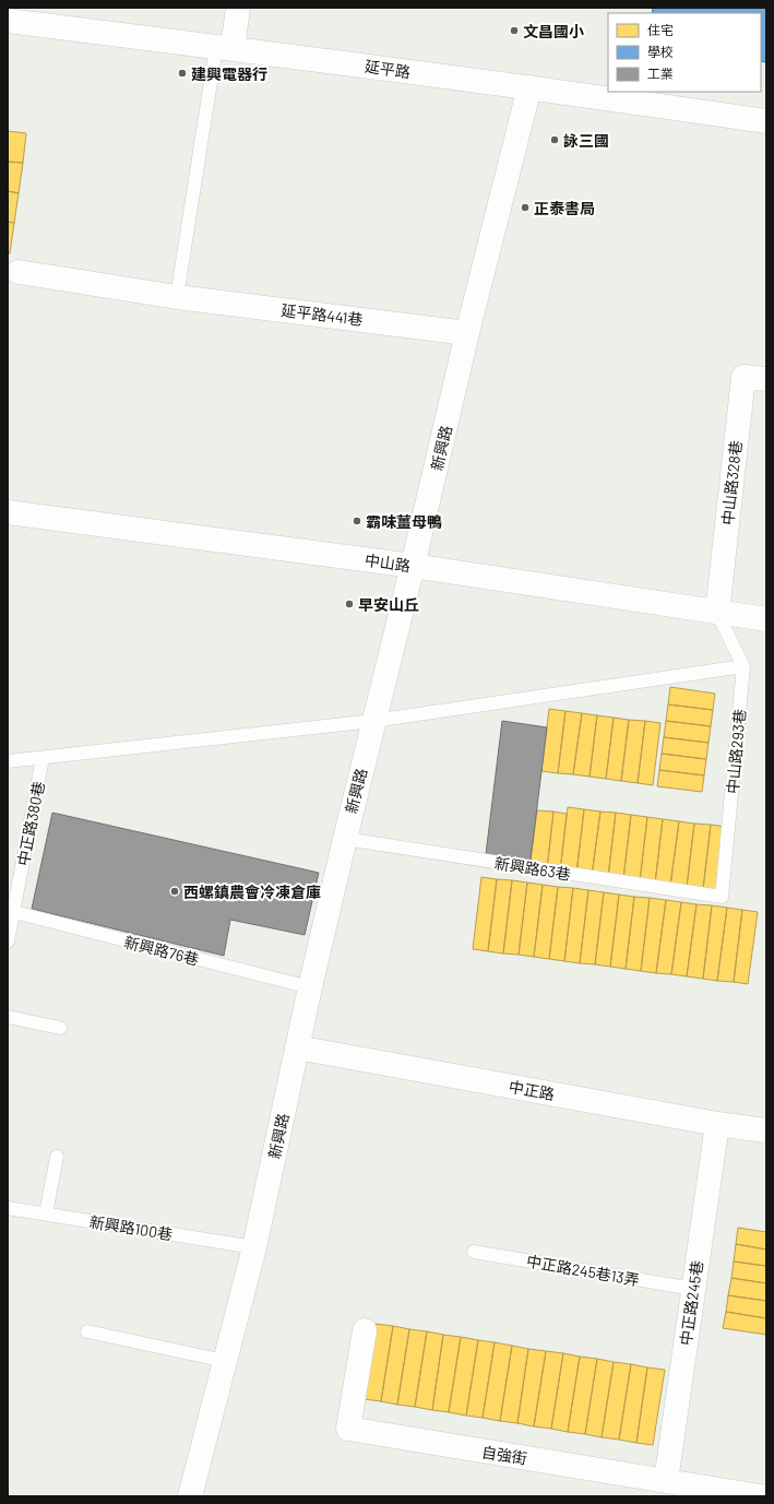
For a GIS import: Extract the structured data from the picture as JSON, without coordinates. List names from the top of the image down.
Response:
{
  "streets": {
    "street": [
      "延平路",
      "延平路441巷",
      "新興路",
      "中山路328巷",
      "中山路",
      "中正路",
      "中正路245巷",
      "自強街"
    ],
    "lane": [
      "中山路293巷",
      "中正路380巷",
      "新興路63巷",
      "新興路76巷",
      "新興路100巷",
      "中正路245巷13弄"
    ]
  },
  "crossings": [
    ["延平路", "新興路"],
    ["延平路441巷", "新興路"],
    ["新興路", "中山路"],
    ["新興路", "新興路63巷"],
    ["新興路", "新興路76巷"],
    ["新興路", "中正路"],
    ["新興路", "新興路100巷"],
    ["中山路328巷", "中山路"],
    ["中山路293巷", "新興路63巷"],
    ["中正路380巷", "新興路76巷"],
    ["中正路", "中正路245巷"],
    ["中正路245巷13弄", "中正路245巷"],
    ["中正路245巷", "自強街"]
  ],
  "places": [
    "文昌國小",
    "建興電器行",
    "詠三國",
    "正泰書局",
    "霸味薑母鴨",
    "早安山丘",
    "西螺鎮農會冷凍倉庫"
  ],
  "legend": ["住宅", "學校", "工業"]
}
